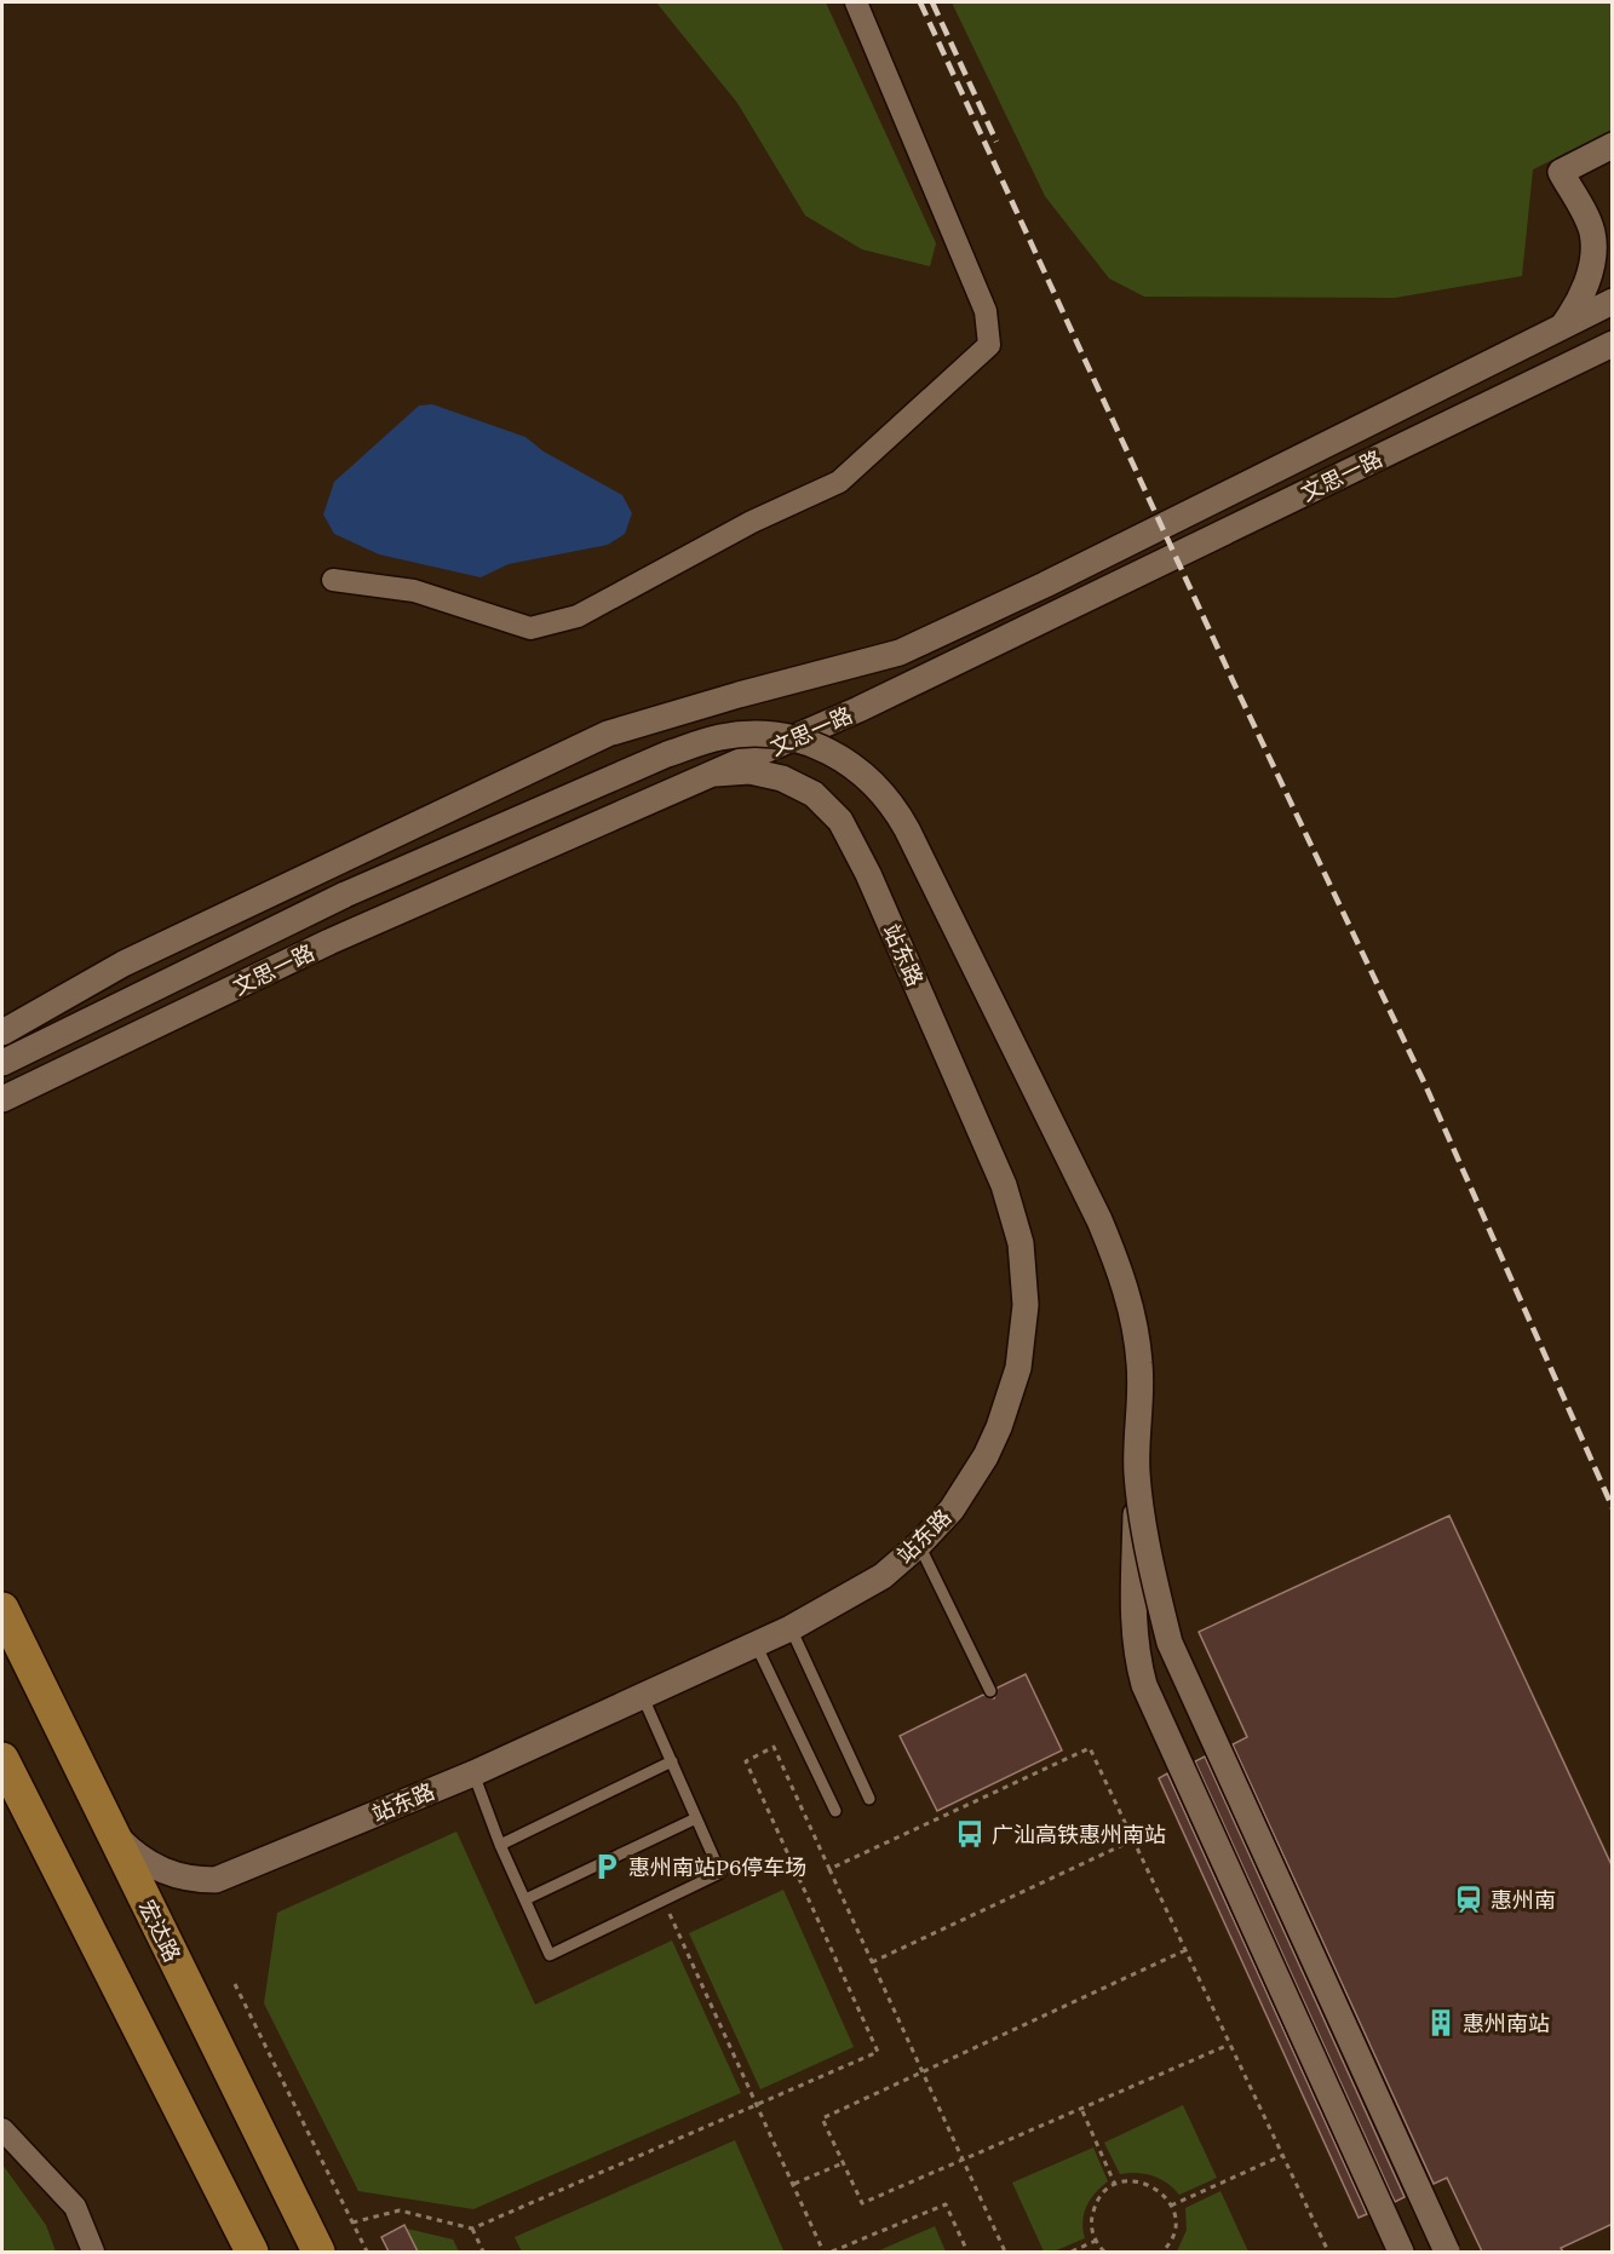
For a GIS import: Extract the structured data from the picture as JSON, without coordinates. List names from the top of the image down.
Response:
{
  "streets": {
    "main road": ["宏达路"],
    "street": ["文思一路", "站东路"]
  },
  "crossings": [
    ["文思一路", "站东路"],
    ["站东路", "宏达路"]
  ],
  "places": {
    "bus stop": ["广汕高铁惠州南站"],
    "parking": ["惠州南站P6停车场"],
    "station": ["惠州南"],
    "building": ["惠州南站"]
  }
}
